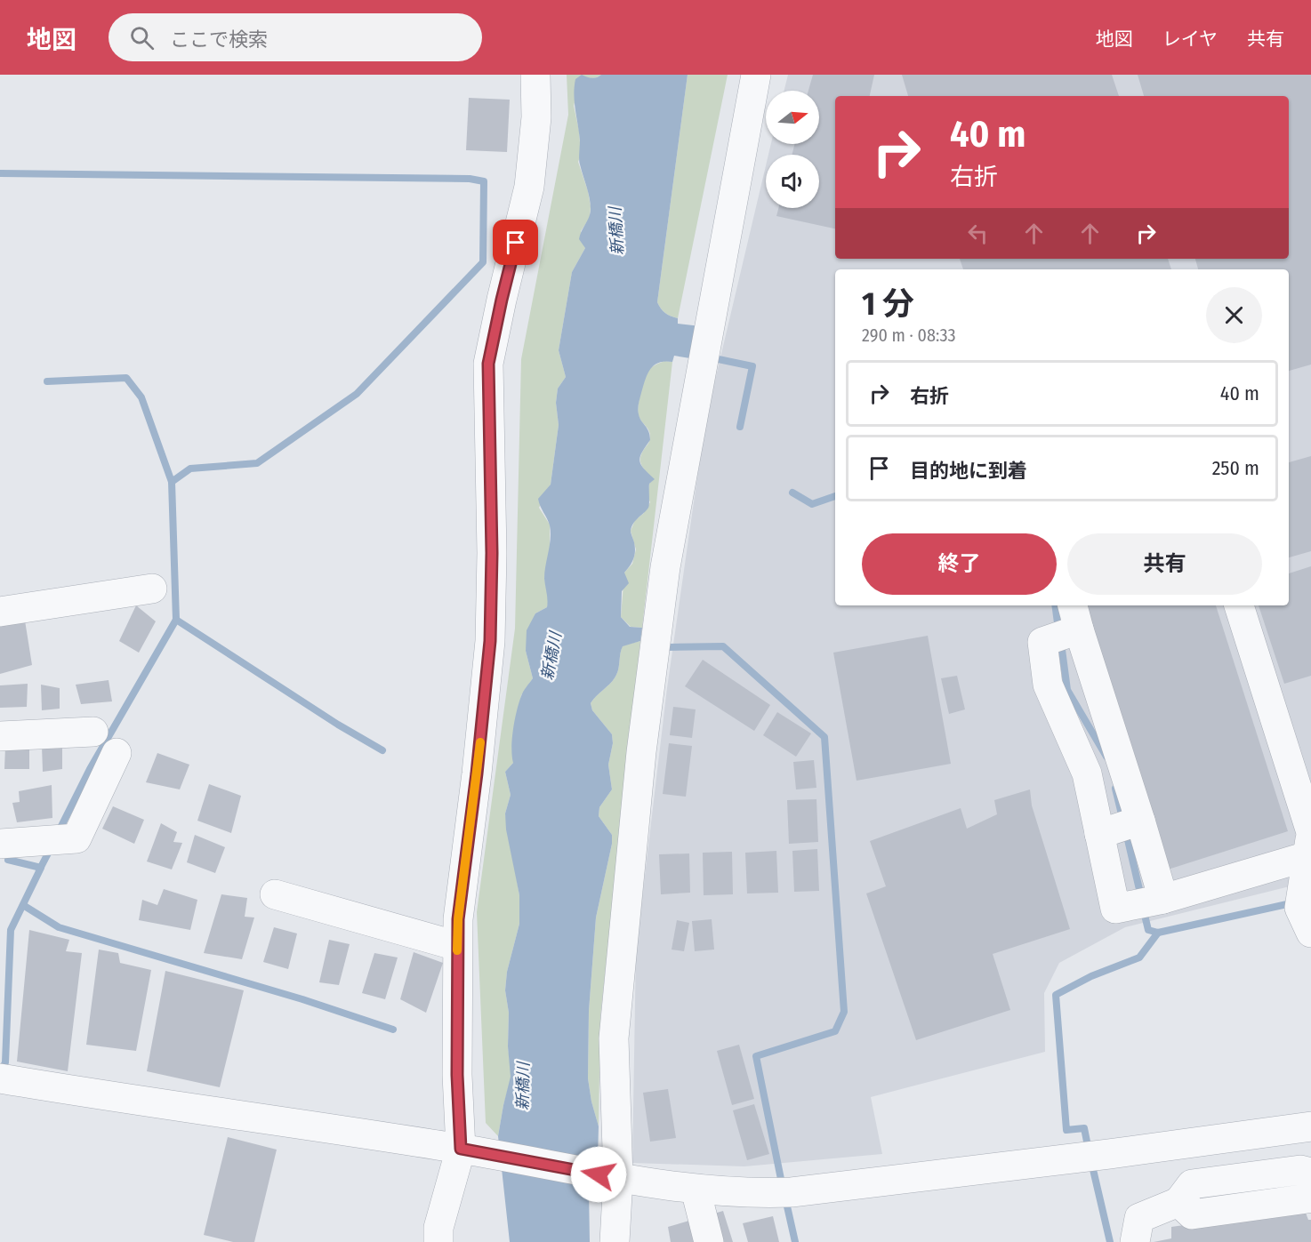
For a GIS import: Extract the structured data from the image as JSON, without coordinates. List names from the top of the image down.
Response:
{
  "water": ["新橋川"],
  "north": "right",
  "page": {
    "header": "地図",
    "search": "ここで検索",
    "nav": ["地図", "レイヤ", "共有"],
    "turn": ["40 m", "右折"],
    "heading": ["1 分", "290 m · 08:33"],
    "list": [
      {
        "name": "右折",
        "value": "40 m"
      },
      {
        "name": "目的地に到着",
        "value": "250 m"
      }
    ],
    "buttons": ["終了", "共有"]
  }
}
